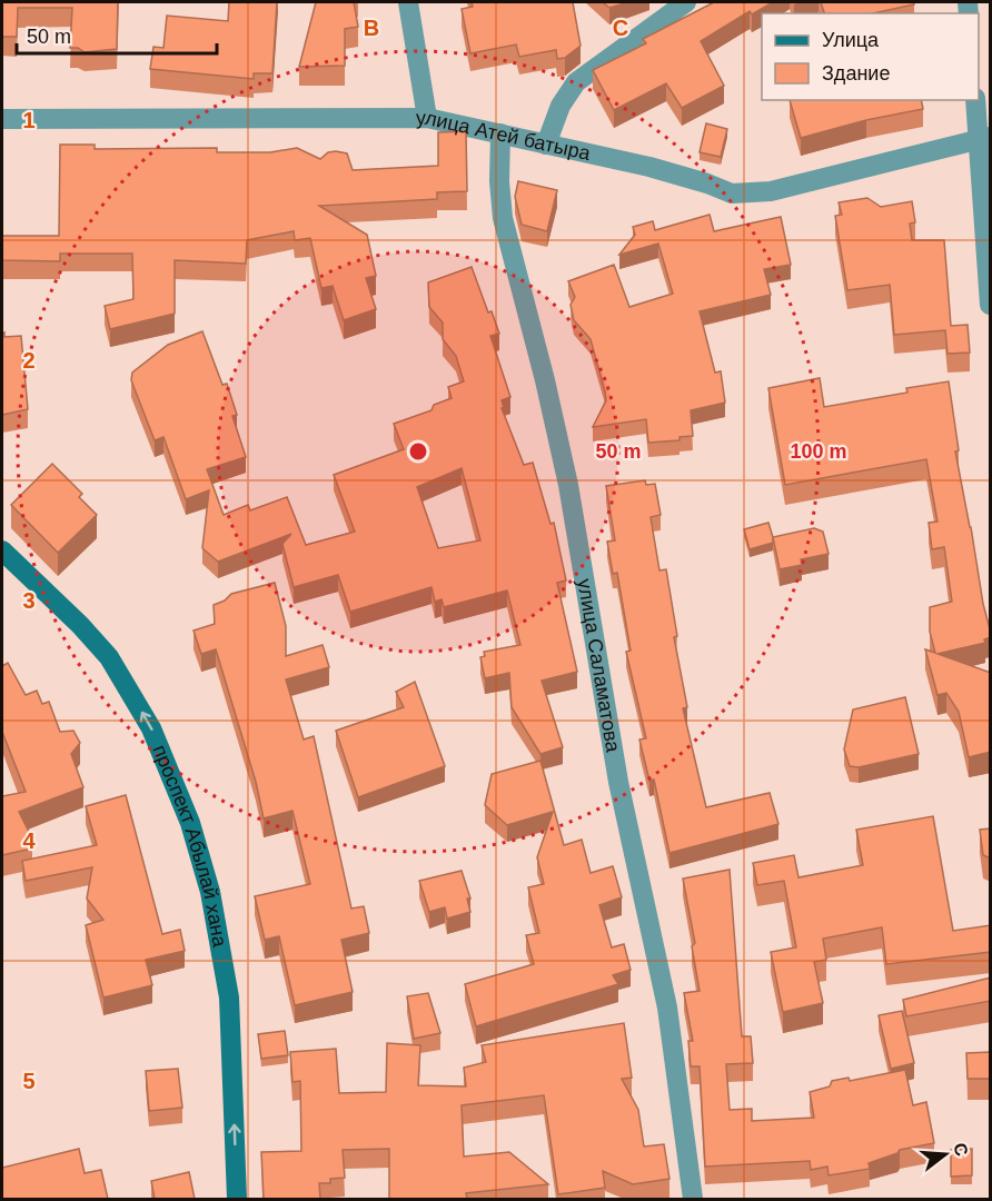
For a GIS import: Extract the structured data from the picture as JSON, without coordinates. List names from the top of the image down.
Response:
{
  "streets": {
    "main road": ["проспект Абылай хана"],
    "street": ["улица Атей батыра", "улица Саламатова"]
  },
  "crossings": [
    ["улица Атей батыра", "улица Саламатова"]
  ],
  "one_way": ["проспект Абылай хана"],
  "legend": ["Улица", "Здание"],
  "scale_bar": "50 m",
  "north": "right",
  "grid": {
    "columns": ["B", "C"],
    "rows": [
      "1",
      "2",
      "3",
      "4",
      "5"
    ]
  },
  "rings": ["50 m", "100 m"]
}
